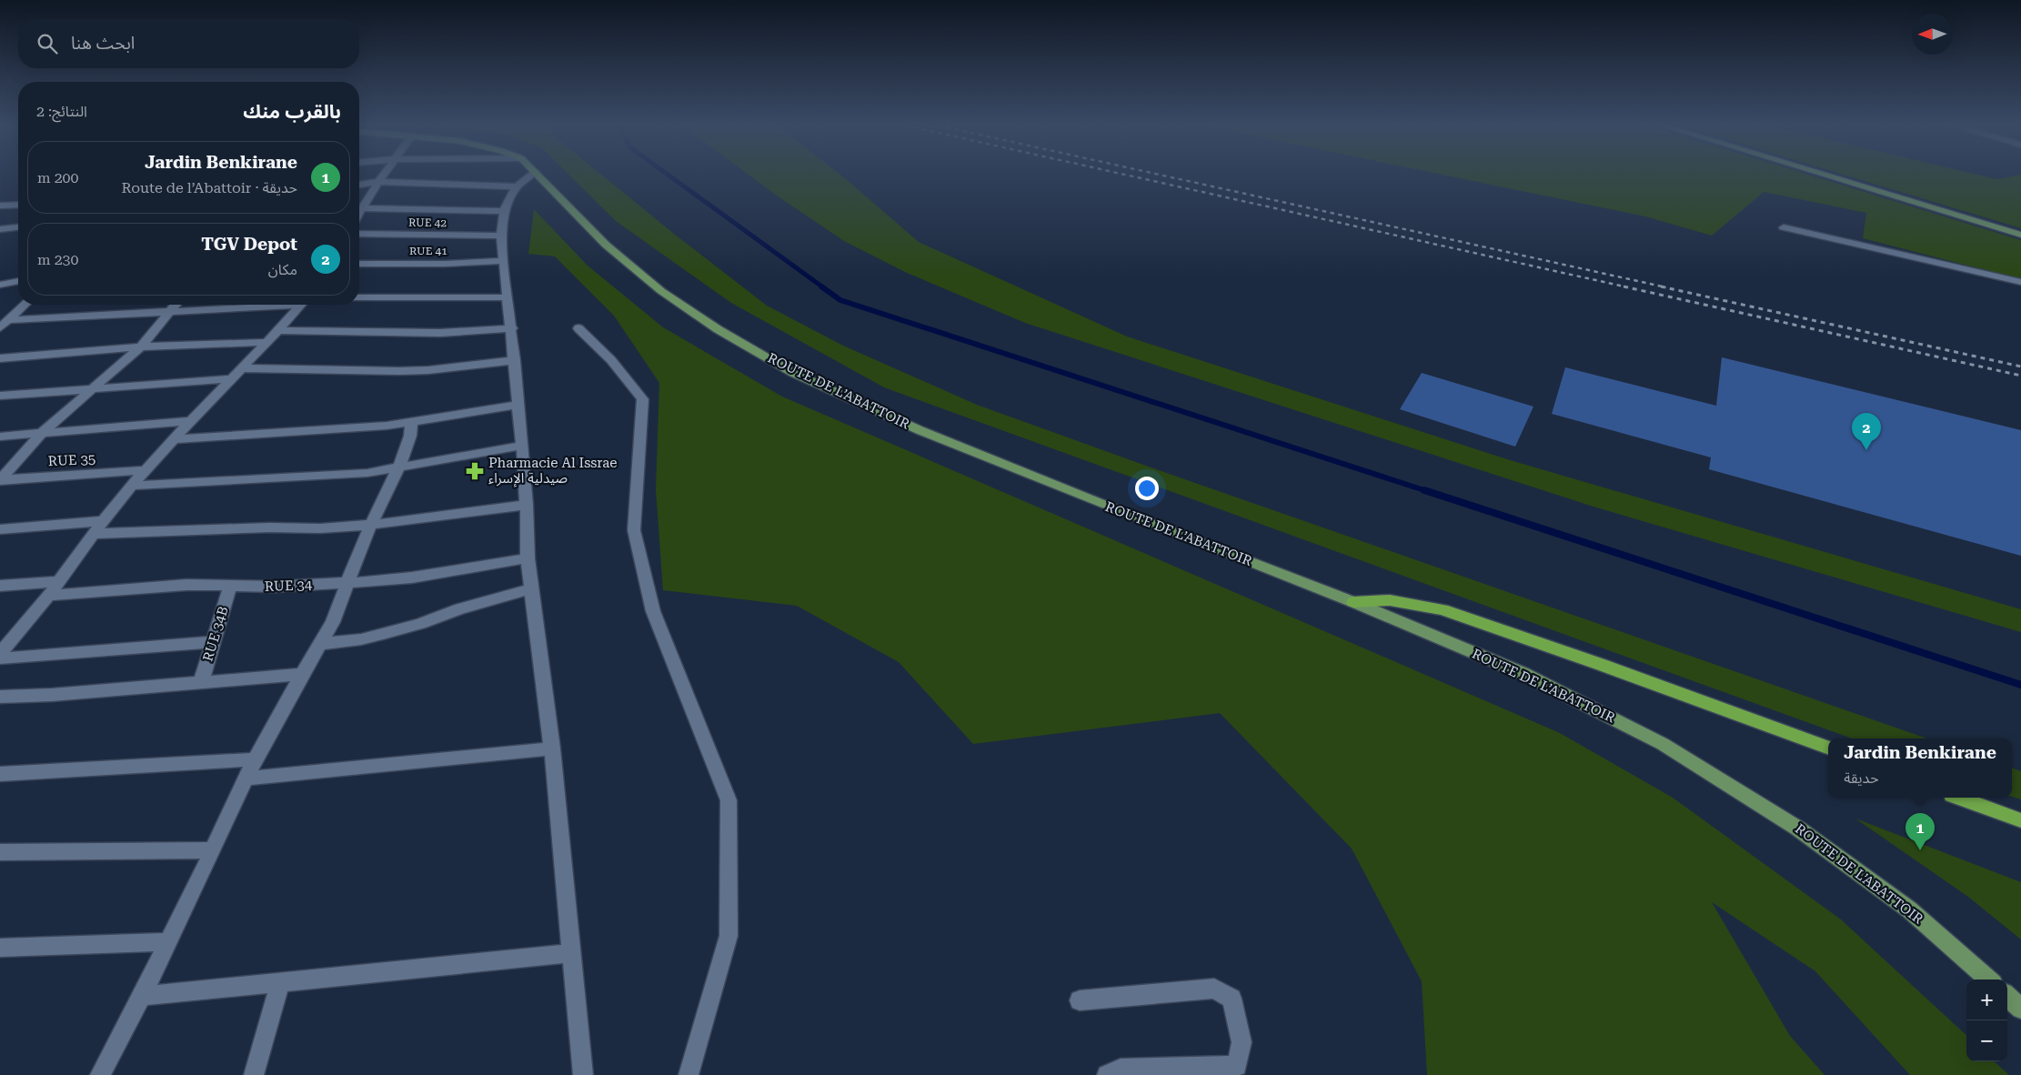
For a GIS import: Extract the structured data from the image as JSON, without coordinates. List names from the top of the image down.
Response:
{
  "streets": {
    "main road": ["ROUTE DE L’ABATTOIR"],
    "street": [
      "RUE 42",
      "RUE 41",
      "RUE 35",
      "RUE 34",
      "RUE 34B"
    ]
  },
  "crossings": [
    ["RUE 34", "RUE 34B"]
  ],
  "places": {
    "pharmacy": ["Pharmacie Al Issrae صيدلية الإسراء"]
  },
  "north": "left",
  "page": {
    "search": "ابحث هنا",
    "heading": ["بالقرب منك", "النتائج: 2"],
    "list": [
      {
        "mark": "1",
        "name": "Jardin Benkirane",
        "note": "حديقة · Route de l’Abattoir",
        "value": "200 m"
      },
      {
        "mark": "2",
        "name": "TGV Depot",
        "note": "مكان",
        "value": "230 m"
      }
    ],
    "pins": ["2", "1"],
    "popup": ["Jardin Benkirane", "حديقة"],
    "map_buttons": ["+", "−"]
  }
}
